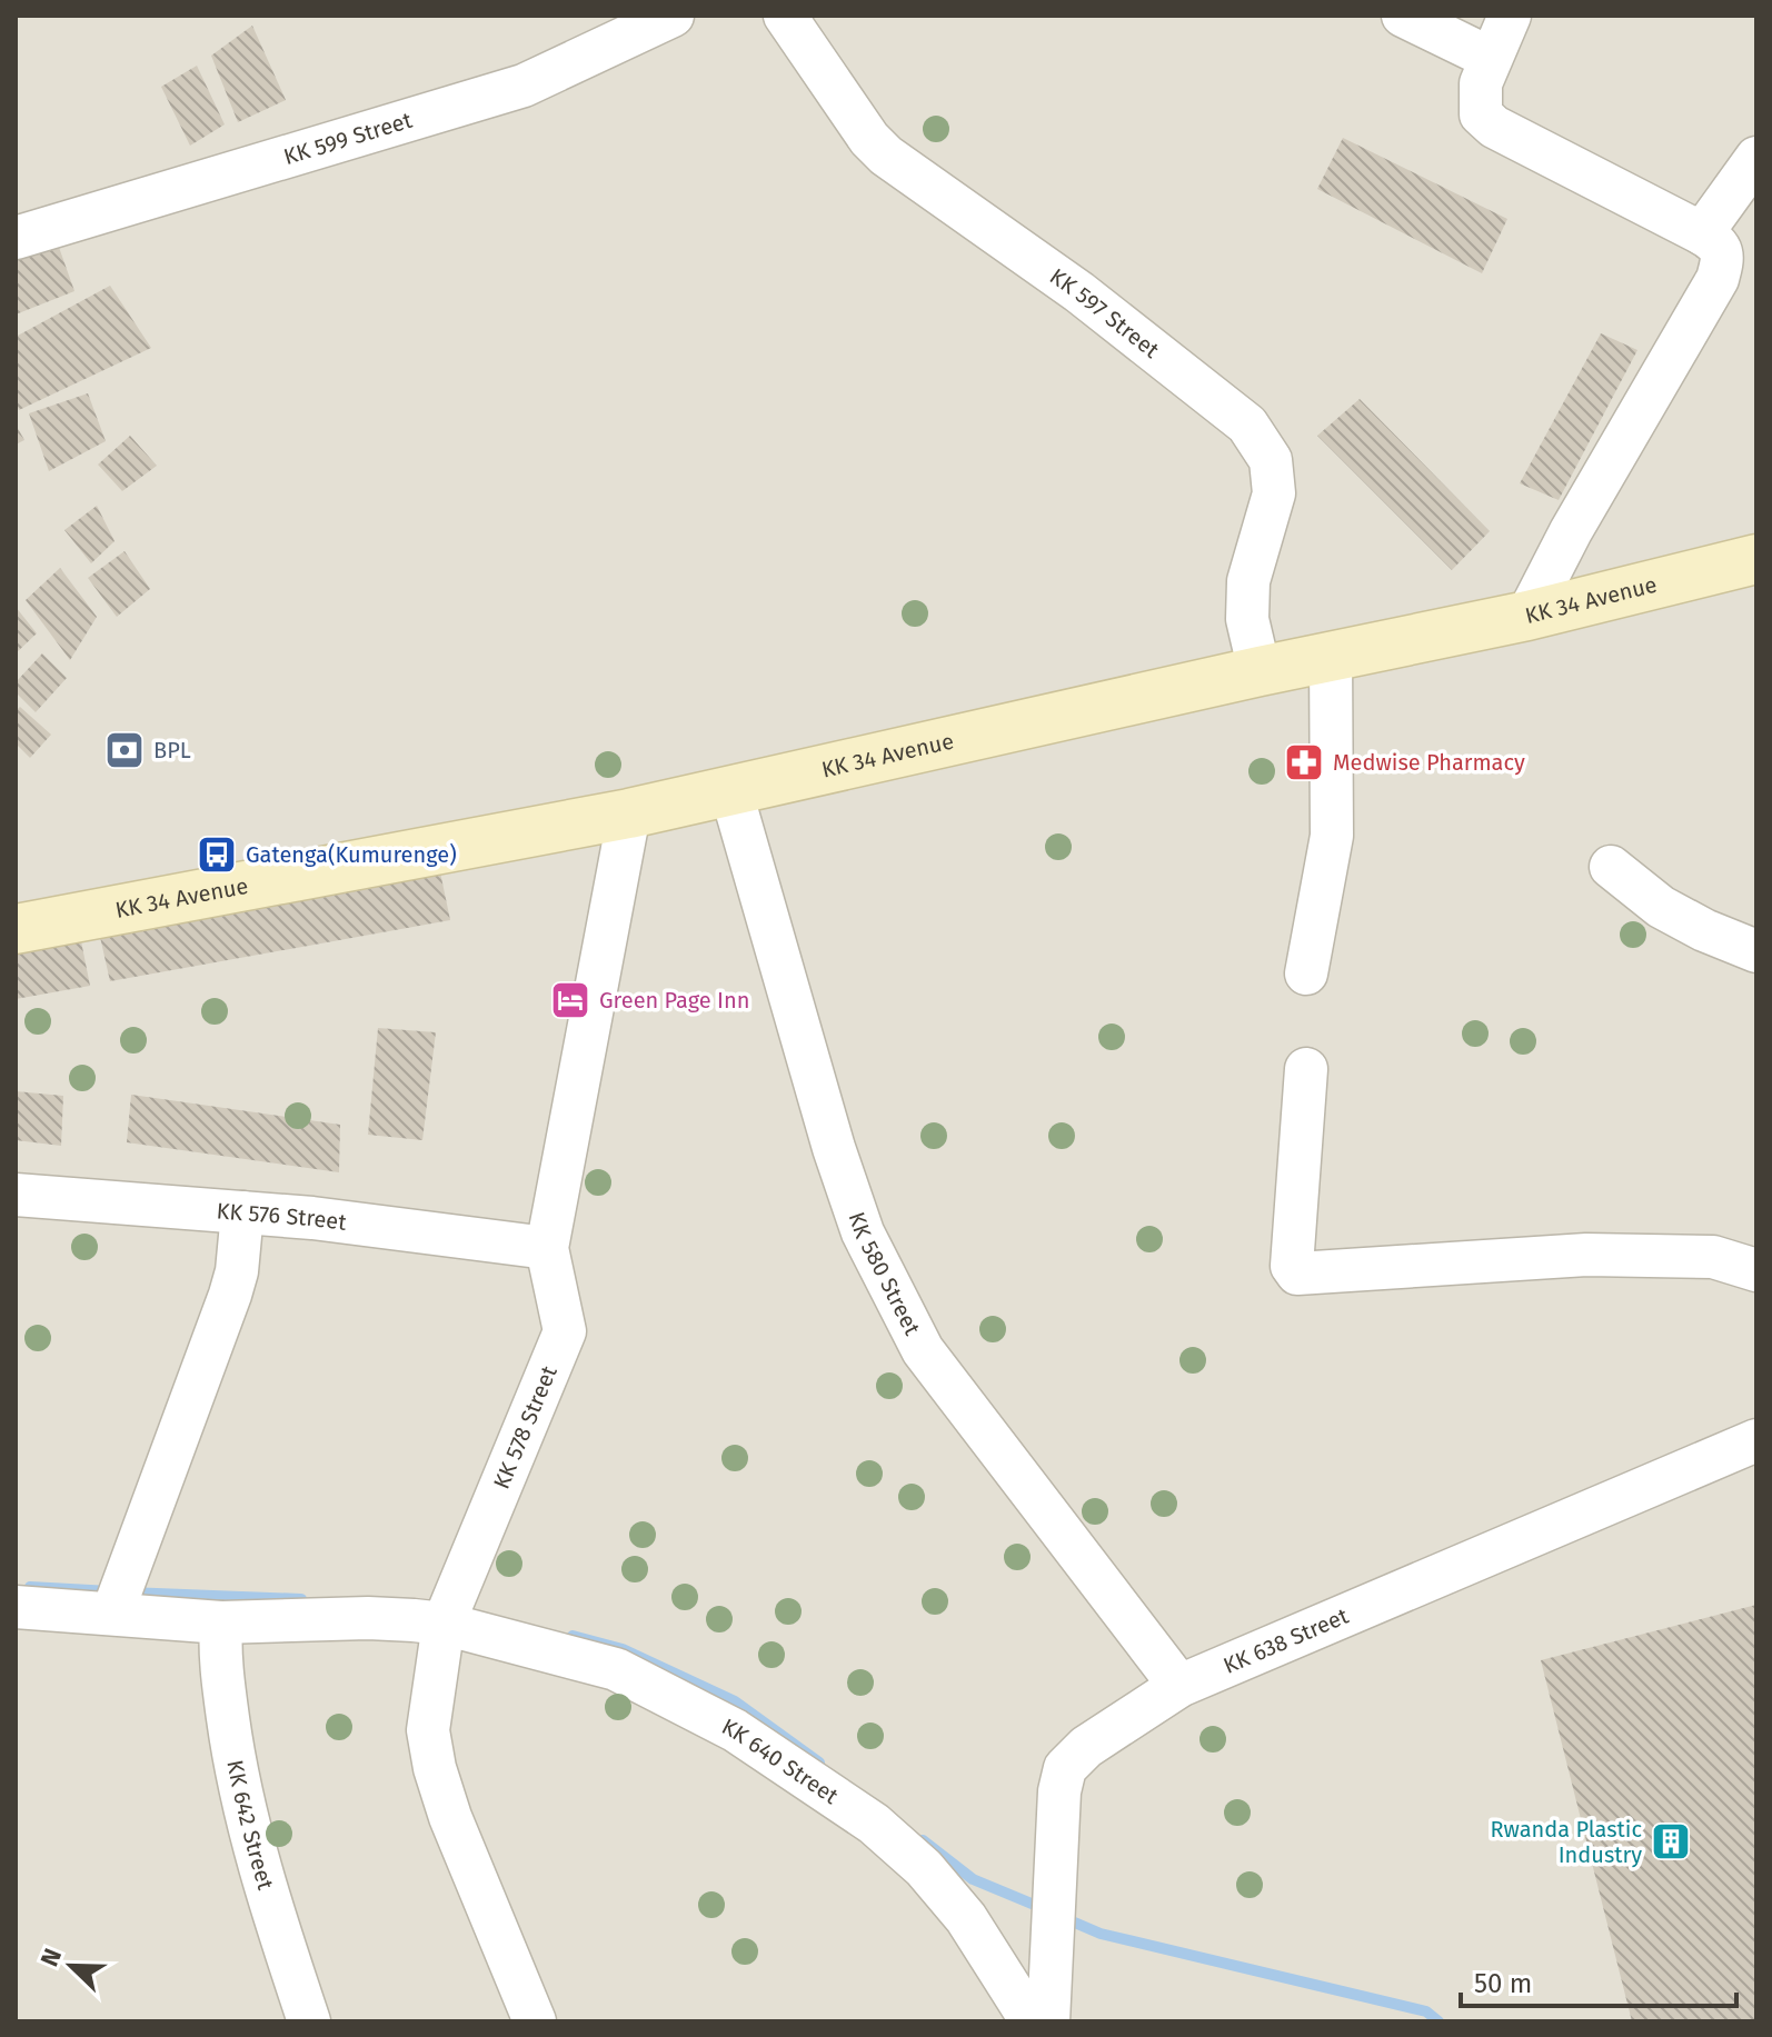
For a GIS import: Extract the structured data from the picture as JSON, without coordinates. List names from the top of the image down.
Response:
{
  "streets": {
    "main road": ["KK 34 Avenue"],
    "street": [
      "KK 599 Street",
      "KK 597 Street",
      "KK 576 Street",
      "KK 580 Street",
      "KK 578 Street",
      "KK 638 Street",
      "KK 640 Street",
      "KK 642 Street"
    ]
  },
  "crossings": [
    ["KK 597 Street", "KK 34 Avenue"],
    ["KK 34 Avenue", "KK 580 Street"],
    ["KK 34 Avenue", "KK 578 Street"],
    ["KK 576 Street", "KK 578 Street"],
    ["KK 580 Street", "KK 638 Street"],
    ["KK 578 Street", "KK 640 Street"]
  ],
  "places": {
    "bank": ["BPL"],
    "pharmacy": ["Medwise Pharmacy"],
    "bus stop": ["Gatenga(Kumurenge)"],
    "hotel": ["Green Page Inn"],
    "building": ["Rwanda Plastic Industry"]
  },
  "scale_bar": "50 m",
  "north": "top left"
}
